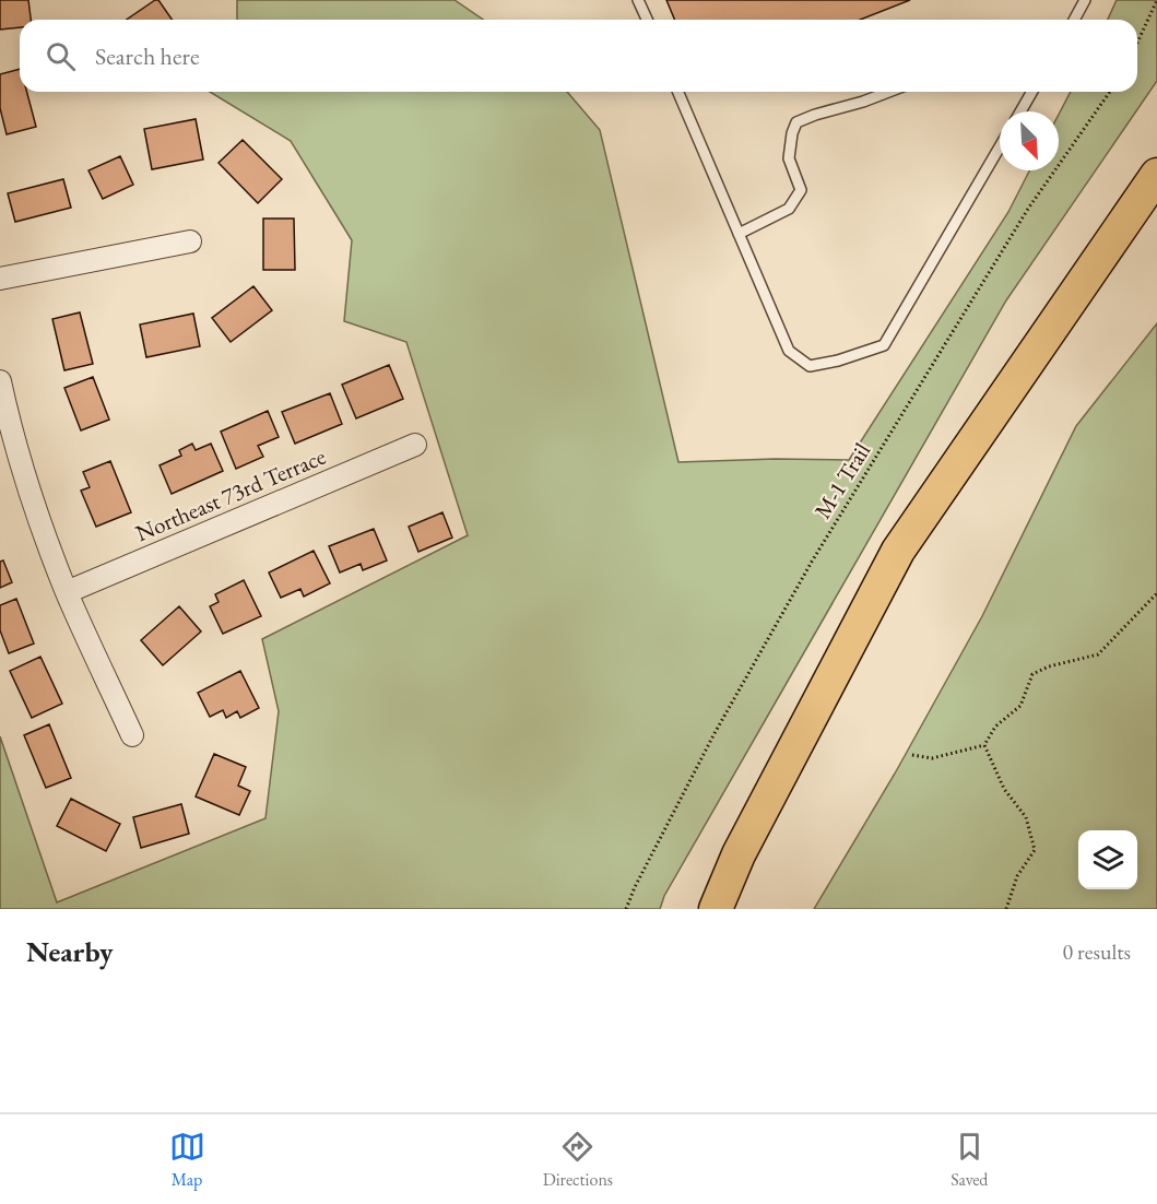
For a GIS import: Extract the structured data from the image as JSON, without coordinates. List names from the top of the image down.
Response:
{
  "streets": {
    "street": ["Northeast 73rd Terrace"],
    "path": ["M-1 Trail"]
  },
  "north": "bottom right",
  "page": {
    "search": "Search here",
    "heading": ["Nearby", "0 results"],
    "nav": ["Map", "Directions", "Saved"]
  }
}
